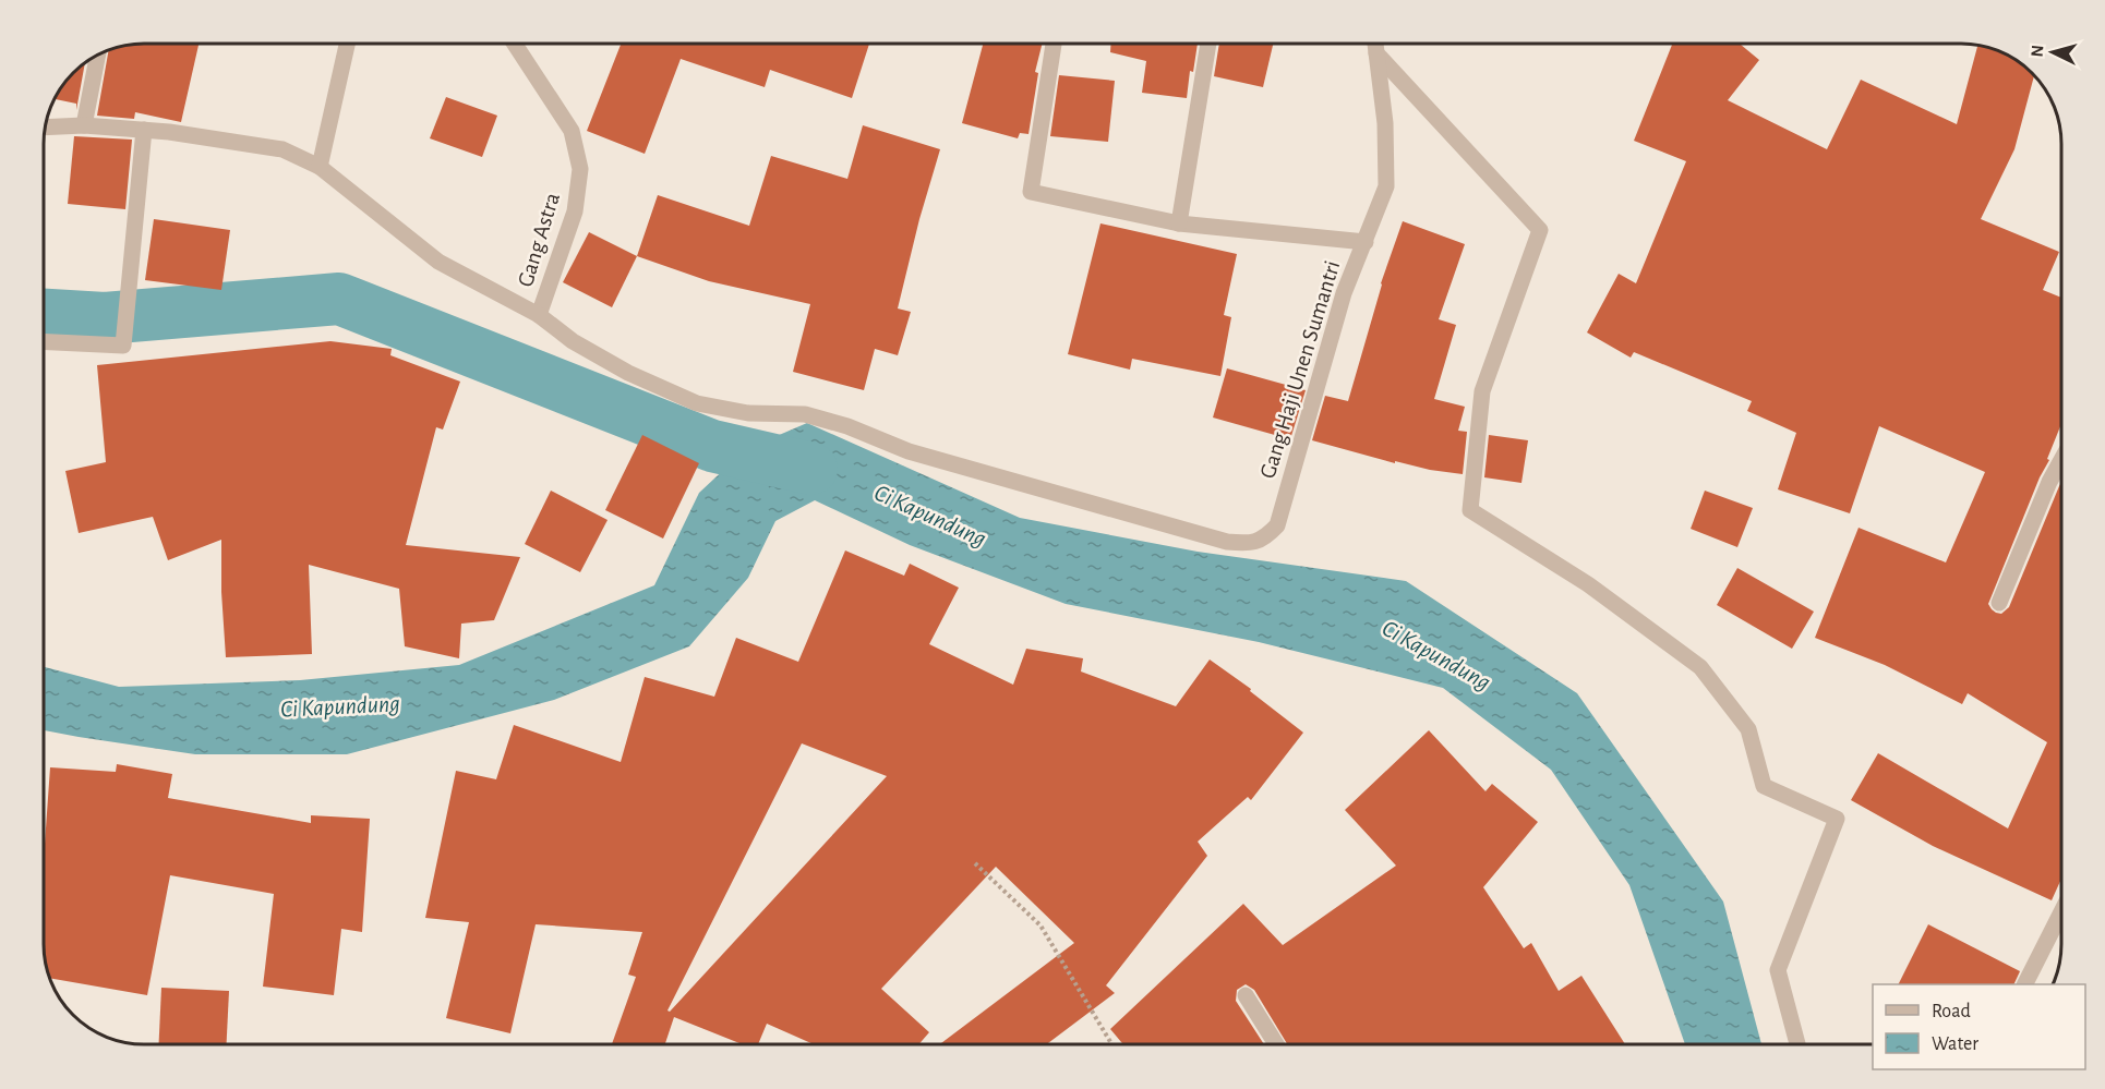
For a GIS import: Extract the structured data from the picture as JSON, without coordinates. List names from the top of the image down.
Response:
{
  "streets": {
    "street": ["Gang Astra", "Gang Haji Unen Sumantri"]
  },
  "crossings": [
    ["Gang Astra", "Gang Haji Unen Sumantri"]
  ],
  "water": ["Ci Kapundung"],
  "legend": ["Road", "Water"],
  "north": "left"
}
